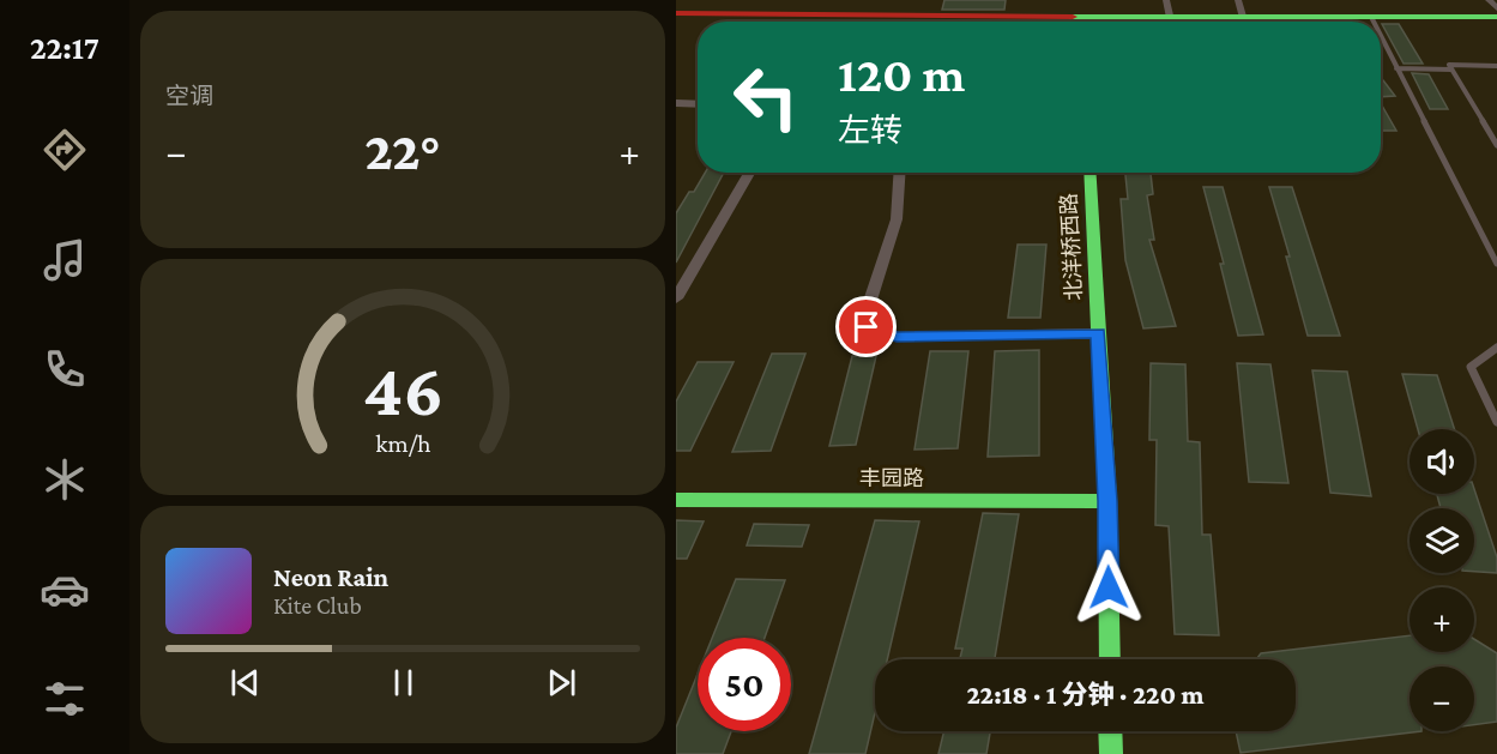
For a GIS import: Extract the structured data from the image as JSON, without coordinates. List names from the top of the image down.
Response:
{
  "streets": {
    "street": ["北洋桥西路", "丰园路"]
  },
  "crossings": [
    ["北洋桥西路", "丰园路"]
  ],
  "page": {
    "tabs": "22:17",
    "tile": "空调",
    "turn": ["120 m", "左转"],
    "heat": ["−", "22°", "+"],
    "map_buttons": ["+", "−"],
    "song": ["Neon Rain", "Kite Club"],
    "limit": "50",
    "trip": "22:18 · 1 分钟 · 220 m",
    "gauge": ["46", "km/h"]
  }
}
